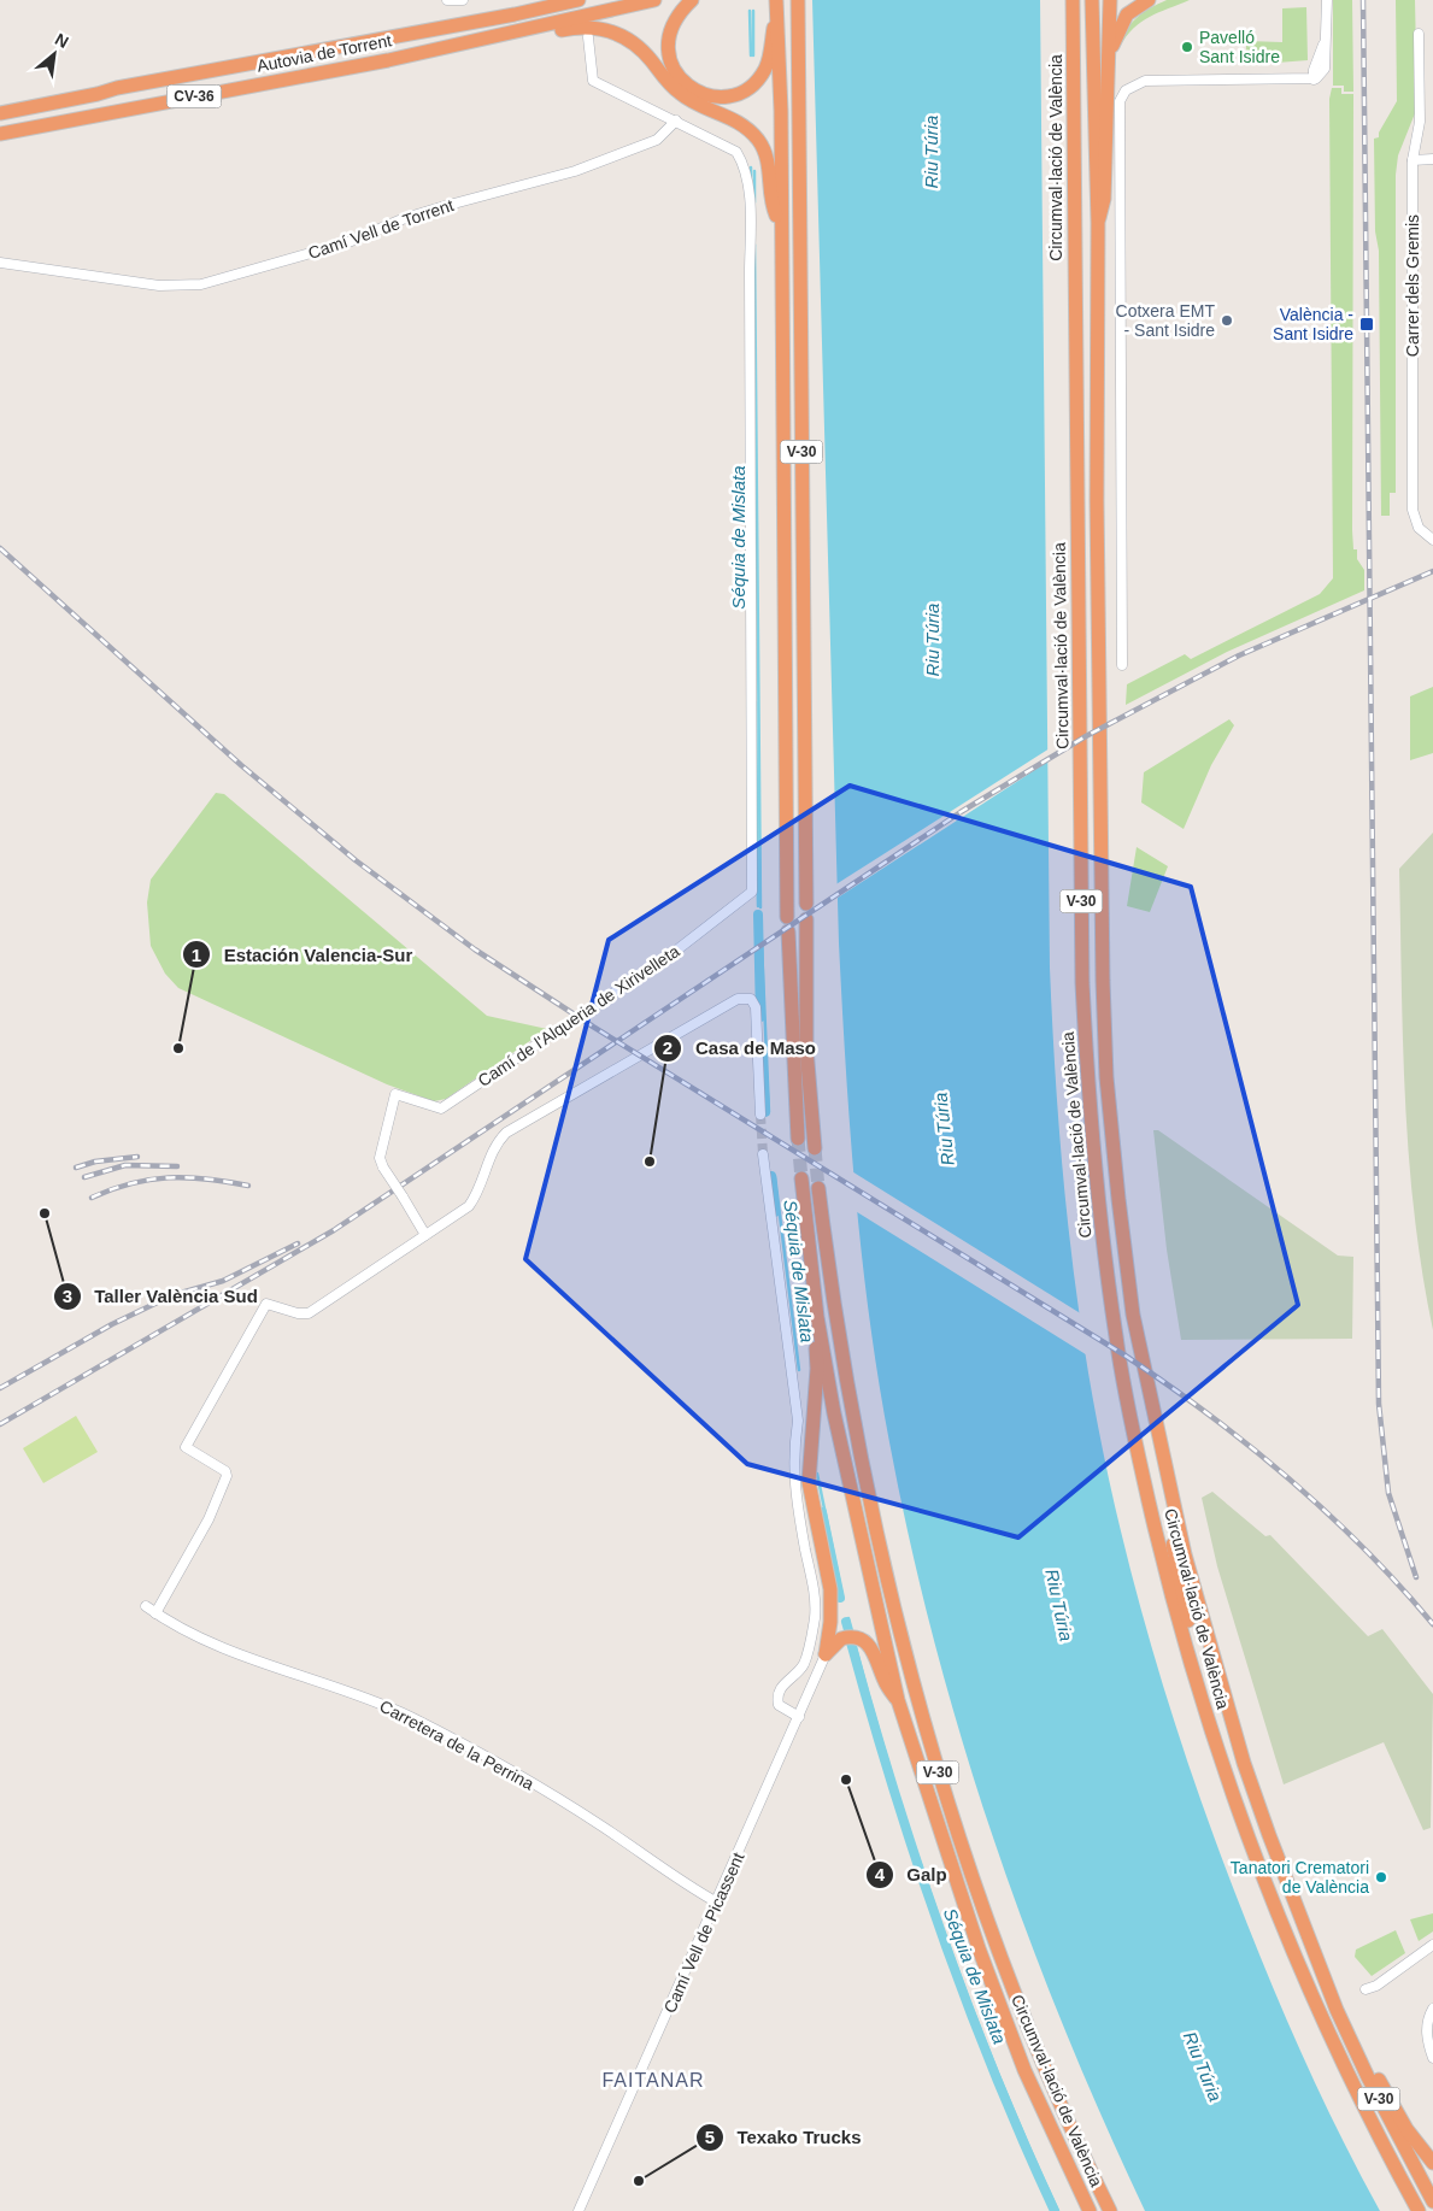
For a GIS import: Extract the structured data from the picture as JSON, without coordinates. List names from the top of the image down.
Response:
{
  "streets": {
    "highway": [
      "Autovia de Torrent",
      "CV-36",
      "Circumval·lació de València",
      "V-30"
    ],
    "street": [
      "Camí Vell de Torrent",
      "Carrer dels Gremis",
      "Camí de l'Alqueria de Xirivelleta",
      "Carretera de la Perrina",
      "Camí Vell de Picassent"
    ]
  },
  "crossings": [
    ["Camí Vell de Torrent", "Camí de l'Alqueria de Xirivelleta"],
    ["Carretera de la Perrina", "Camí Vell de Picassent"]
  ],
  "districts": ["FAITANAR"],
  "water": ["Riu Túria", "Séquia de Mislata"],
  "places": {
    "other": [
      "Pavelló Sant Isidre",
      "Cotxera EMT - Sant Isidre",
      "Estación Valencia-Sur",
      "Casa de Maso",
      "Taller València Sud",
      "Galp",
      "Tanatori Crematori de València",
      "Texako Trucks"
    ],
    "transit": ["València - Sant Isidre"]
  },
  "north": "top right"
}
